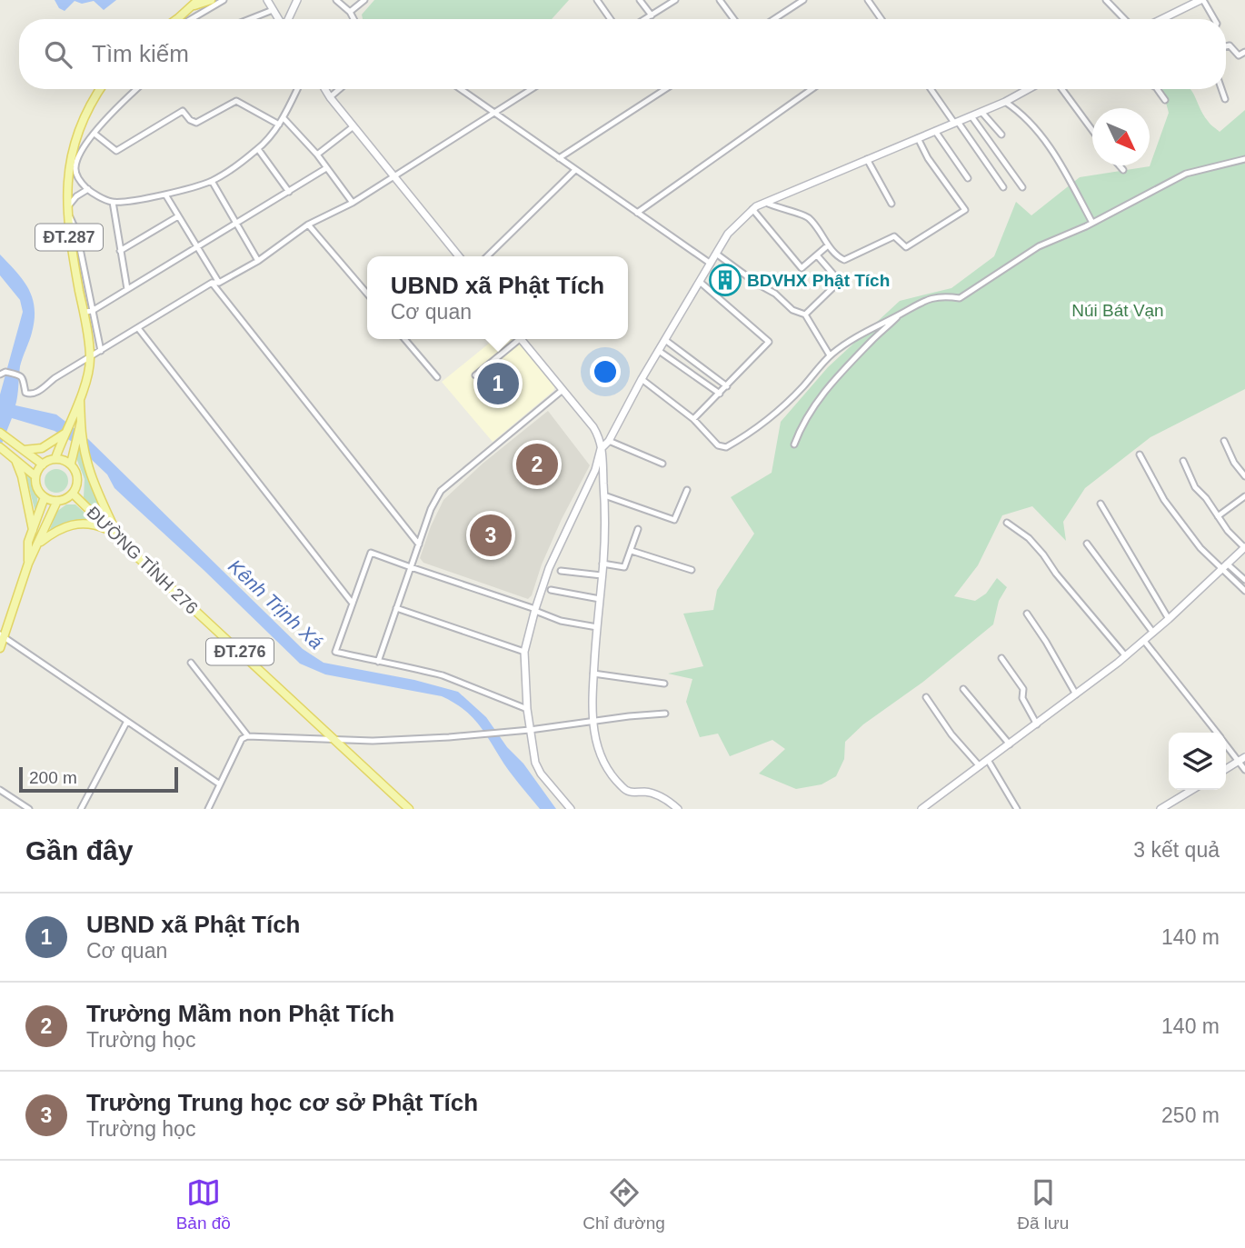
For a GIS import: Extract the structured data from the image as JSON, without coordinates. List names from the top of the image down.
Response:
{
  "streets": {
    "main road": ["ĐT.287", "ĐƯỜNG TỈNH 276", "ĐT.276"]
  },
  "crossings": [
    ["ĐT.287", "ĐƯỜNG TỈNH 276"]
  ],
  "water": ["Kênh Trịnh Xá"],
  "parks": ["Núi Bát Vạn"],
  "places": {
    "building": ["BDVHX Phật Tích"]
  },
  "scale_bar": "200 m",
  "north": "bottom right",
  "page": {
    "search": "Tìm kiếm",
    "popup": ["UBND xã Phật Tích", "Cơ quan"],
    "pins": ["1", "2", "3"],
    "scale": "200 m",
    "heading": ["Gần đây", "3 kết quả"],
    "list": [
      {
        "mark": "1",
        "name": "UBND xã Phật Tích",
        "note": "Cơ quan",
        "value": "140 m"
      },
      {
        "mark": "2",
        "name": "Trường Mầm non Phật Tích",
        "note": "Trường học",
        "value": "140 m"
      },
      {
        "mark": "3",
        "name": "Trường Trung học cơ sở Phật Tích",
        "note": "Trường học",
        "value": "250 m"
      }
    ],
    "nav": ["Bản đồ", "Chỉ đường", "Đã lưu"]
  }
}
